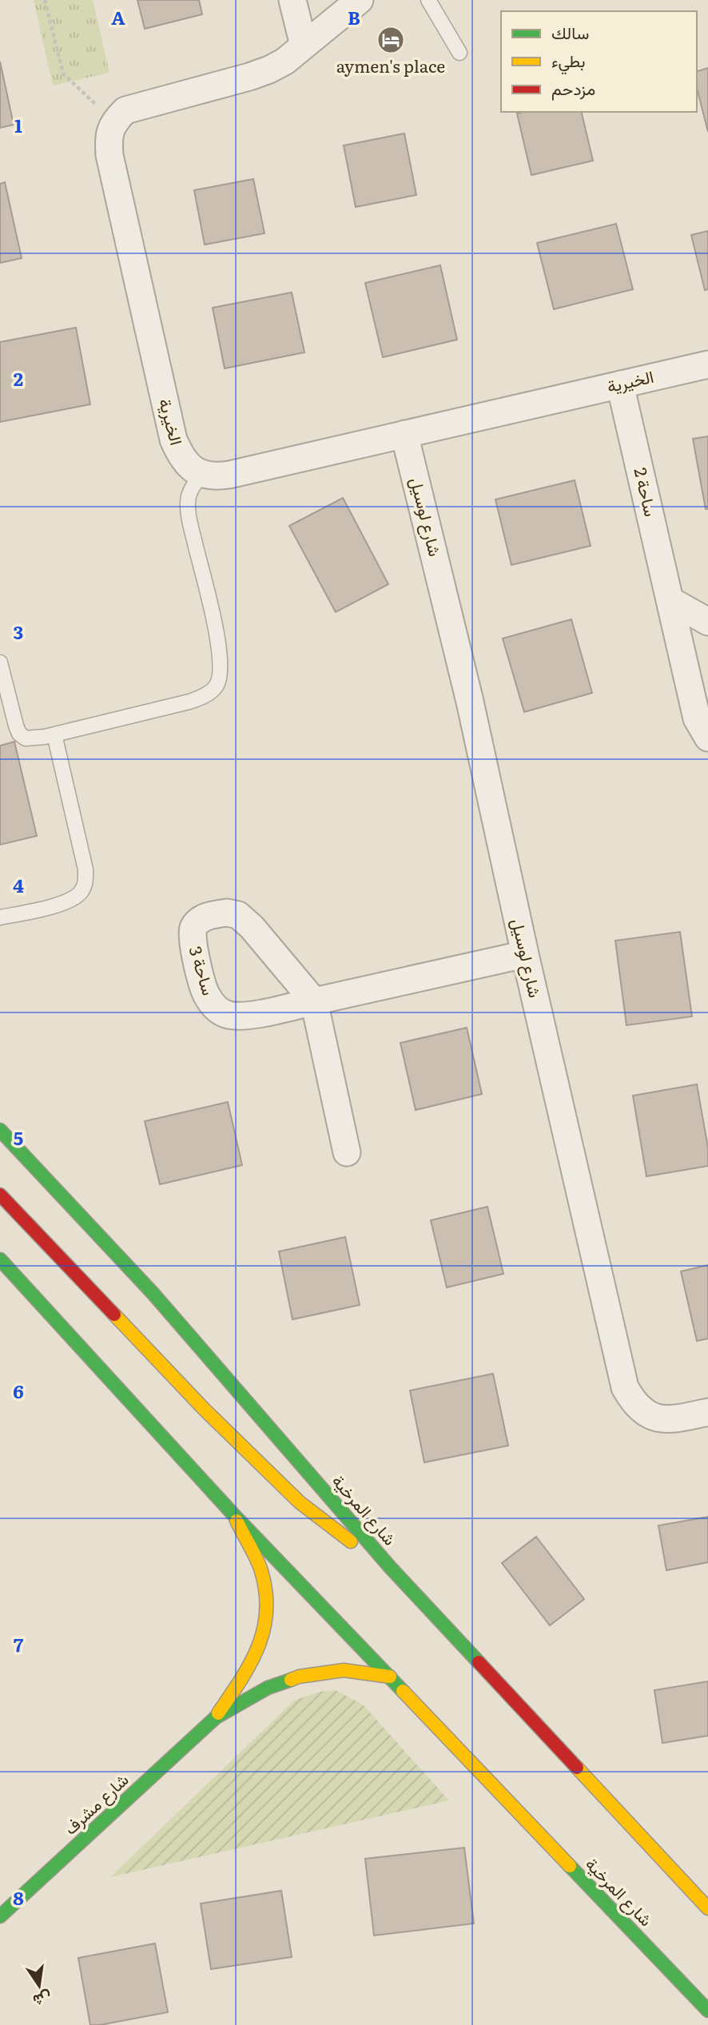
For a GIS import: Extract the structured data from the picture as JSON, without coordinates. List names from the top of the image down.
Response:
{
  "streets": {
    "main road": ["شارع المرخية", "شارع مشرف"],
    "street": [
      "الخيرية",
      "ساحة 2",
      "شارع لوسيل",
      "ساحة 3"
    ]
  },
  "crossings": [
    ["الخيرية", "ساحة 2"],
    ["الخيرية", "شارع لوسيل"],
    ["شارع لوسيل", "ساحة 3"],
    ["شارع المرخية", "شارع مشرف"]
  ],
  "places": {
    "hotel": ["aymen's place"]
  },
  "legend": ["سالك", "بطيء", "مزدحم"],
  "north": "bottom",
  "grid": {
    "columns": ["A", "B"],
    "rows": [
      "1",
      "2",
      "3",
      "4",
      "5",
      "6",
      "7",
      "8"
    ]
  }
}
